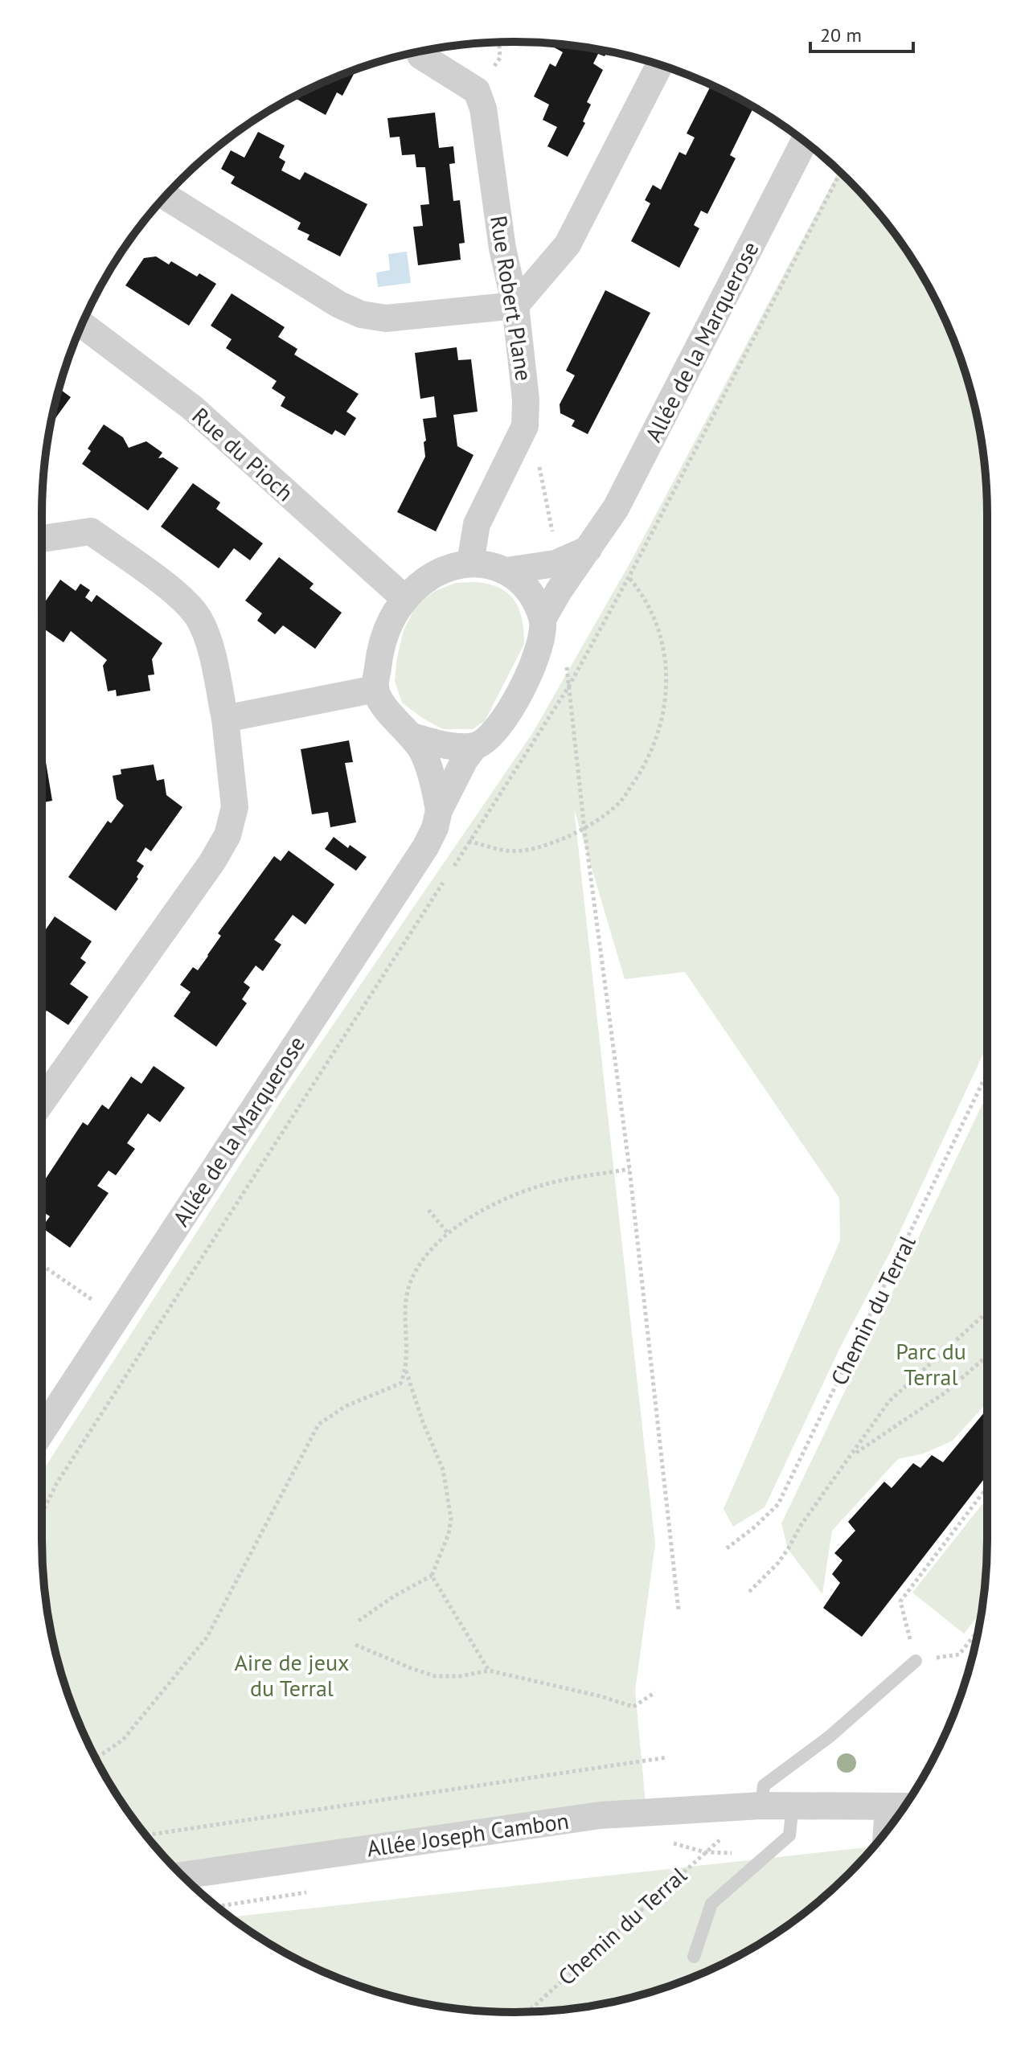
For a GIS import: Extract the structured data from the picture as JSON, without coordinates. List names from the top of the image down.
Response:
{
  "streets": {
    "street": [
      "Rue Robert Plane",
      "Allée de la Marquerose",
      "Rue du Pioch",
      "Allée Joseph Cambon"
    ],
    "path": ["Chemin du Terral"]
  },
  "crossings": [
    ["Rue Robert Plane", "Allée de la Marquerose"],
    ["Rue Robert Plane", "Rue du Pioch"],
    ["Allée de la Marquerose", "Rue du Pioch"]
  ],
  "parks": ["Parc du Terral", "Aire de jeux du Terral"],
  "scale_bar": "20 m"
}
